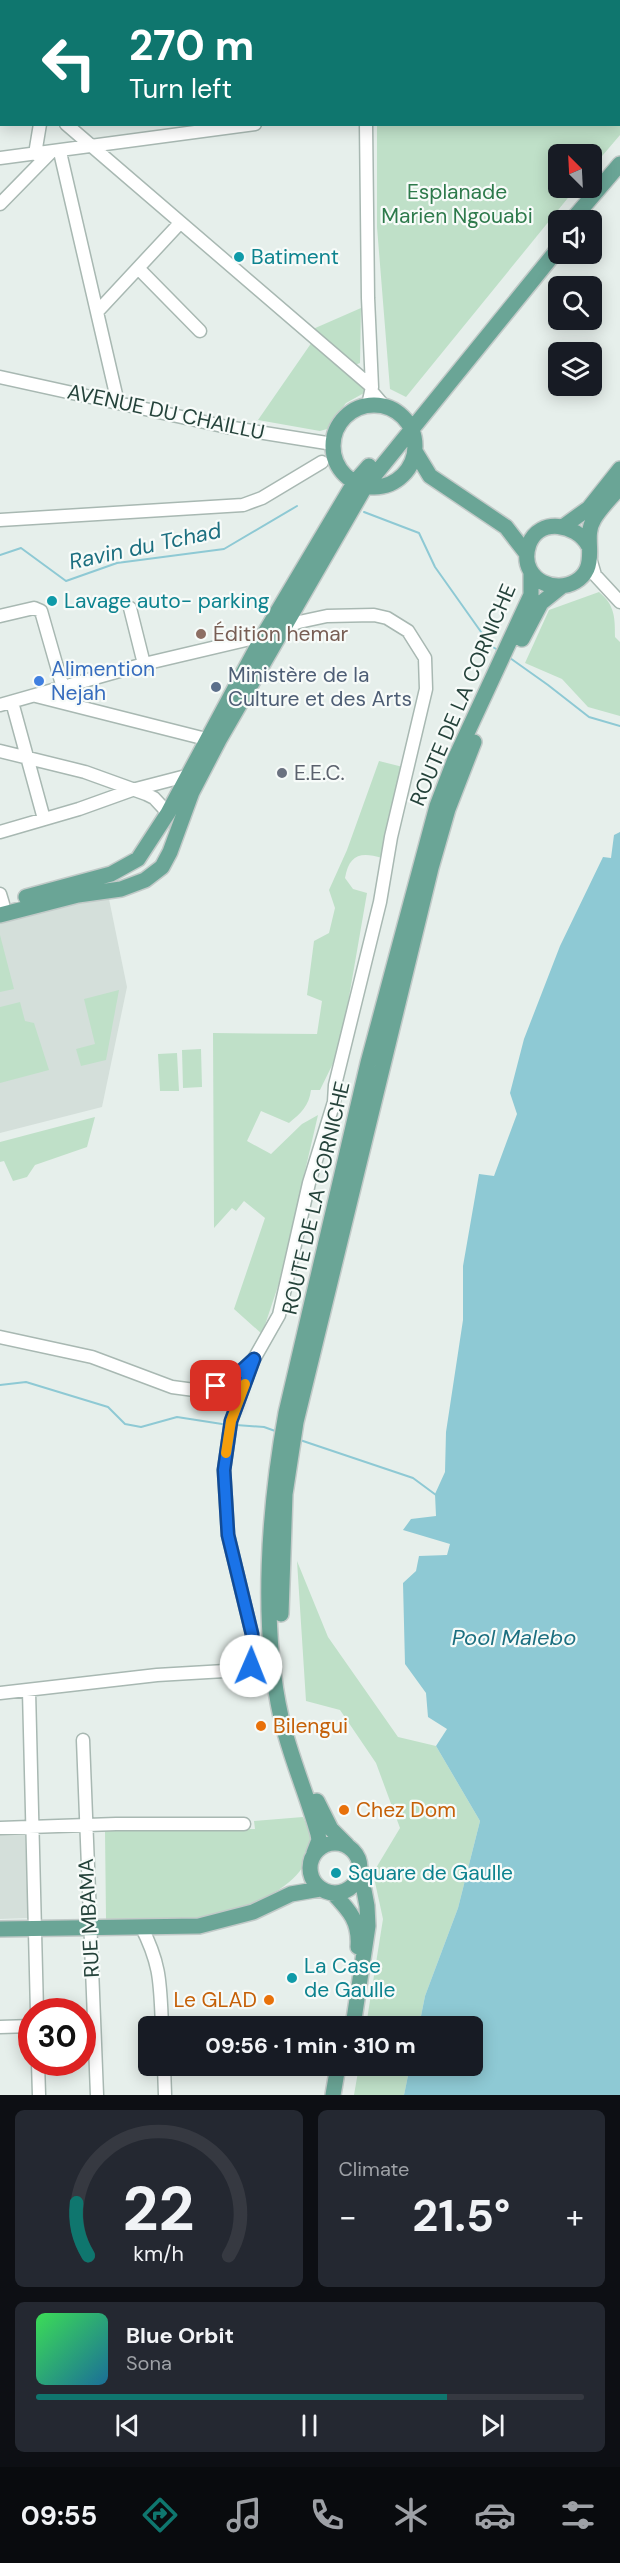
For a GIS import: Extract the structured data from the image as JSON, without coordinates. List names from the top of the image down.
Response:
{
  "streets": {
    "main road": ["ROUTE DE LA CORNICHE"],
    "street": ["AVENUE DU CHAILLU", "RUE MBAMA"]
  },
  "water": ["Ravin du Tchad", "Pool Malebo"],
  "parks": ["Esplanade Marien Ngouabi"],
  "places": [
    "Batiment",
    "Lavage auto- parking",
    "Édition hemar",
    "Alimention Nejah",
    "Ministère de la Culture et des Arts",
    "E.E.C.",
    "Bilengui",
    "Chez Dom",
    "Square de Gaulle",
    "La Case de Gaulle",
    "Le GLAD"
  ],
  "north": "top left",
  "page": {
    "turn": ["270 m", "Turn left"],
    "limit": "30",
    "trip": "09:56 · 1 min · 310 m",
    "tile": "Climate",
    "heat": ["−", "21.5°", "+"],
    "song": ["Blue Orbit", "Sona"],
    "tabs": "09:55",
    "gauge": ["22", "km/h"]
  }
}
